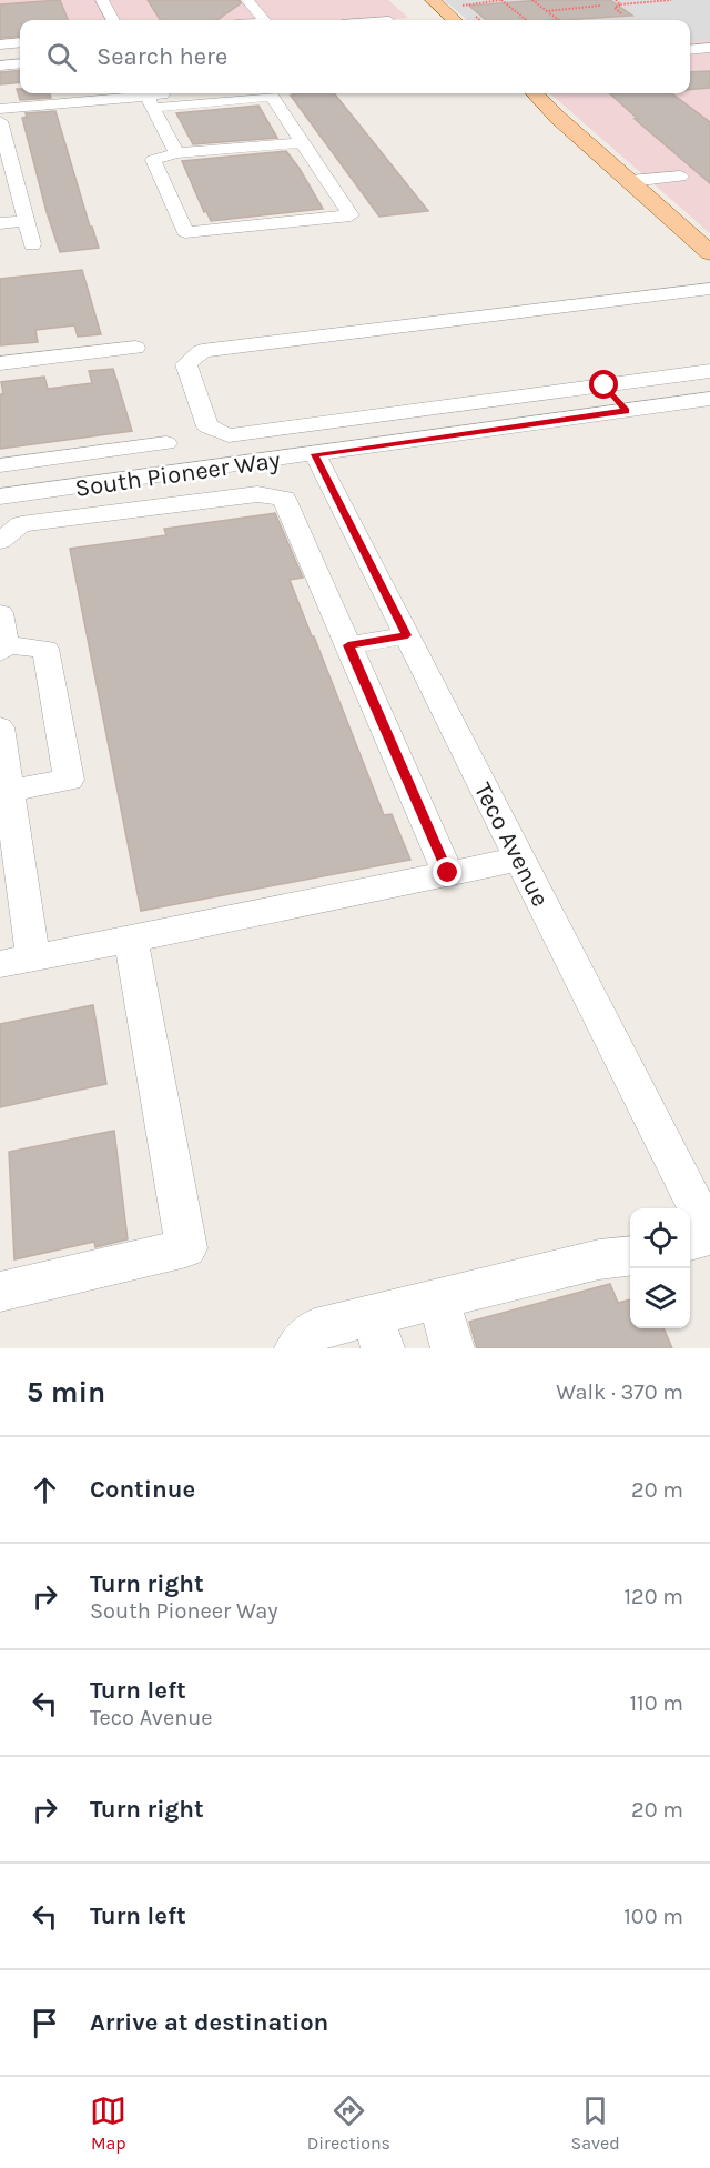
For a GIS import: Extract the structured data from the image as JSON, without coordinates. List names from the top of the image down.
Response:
{
  "streets": {
    "street": ["South Pioneer Way", "Teco Avenue"]
  },
  "crossings": [
    ["South Pioneer Way", "Teco Avenue"]
  ],
  "page": {
    "search": "Search here",
    "heading": ["5 min", "Walk · 370 m"],
    "list": [
      ["Continue", "20 m"],
      ["Turn right", "South Pioneer Way", "120 m"],
      ["Turn left", "Teco Avenue", "110 m"],
      ["Turn right", "20 m"],
      ["Turn left", "100 m"],
      "Arrive at destination"
    ],
    "nav": ["Map", "Directions", "Saved"]
  }
}
